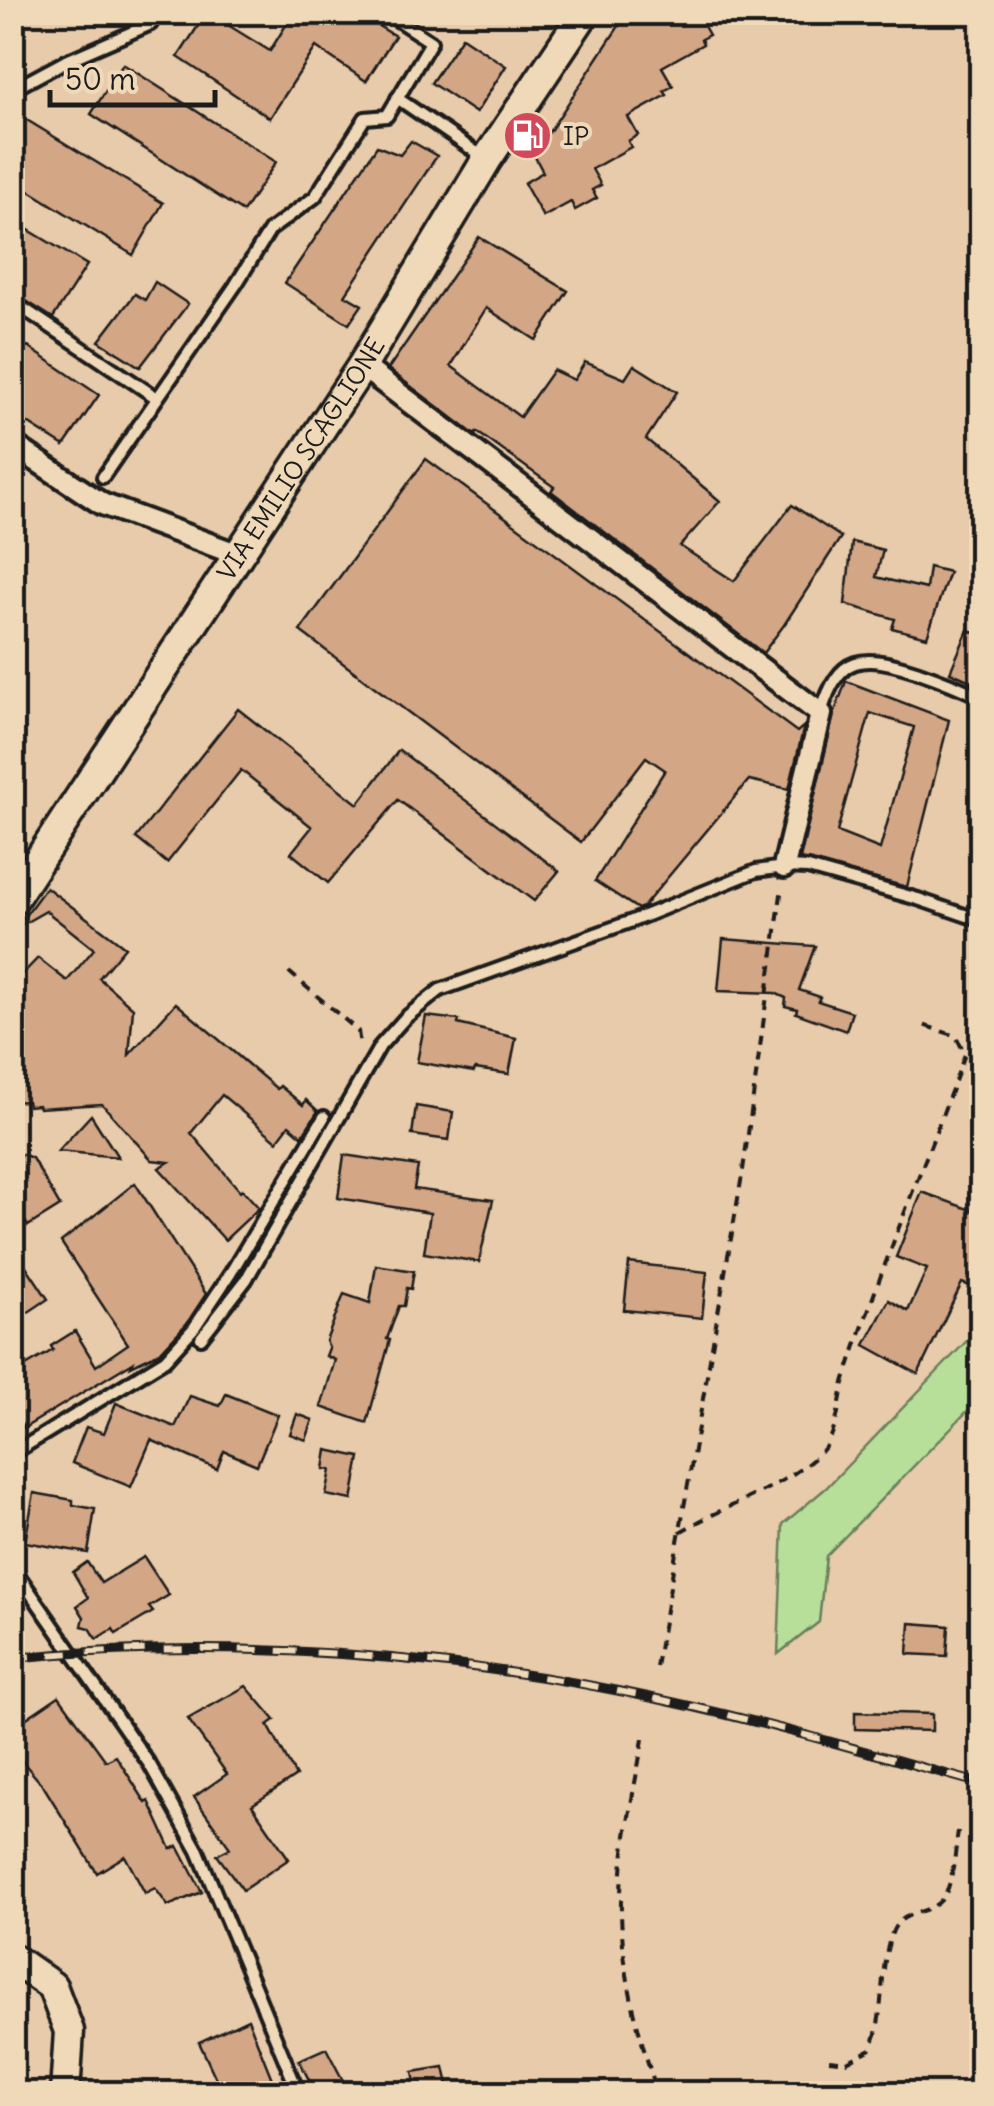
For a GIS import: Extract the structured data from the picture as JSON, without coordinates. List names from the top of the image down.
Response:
{
  "streets": {
    "main road": ["VIA EMILIO SCAGLIONE"]
  },
  "places": {
    "fuel station": ["IP"]
  },
  "scale_bar": "50 m"
}
